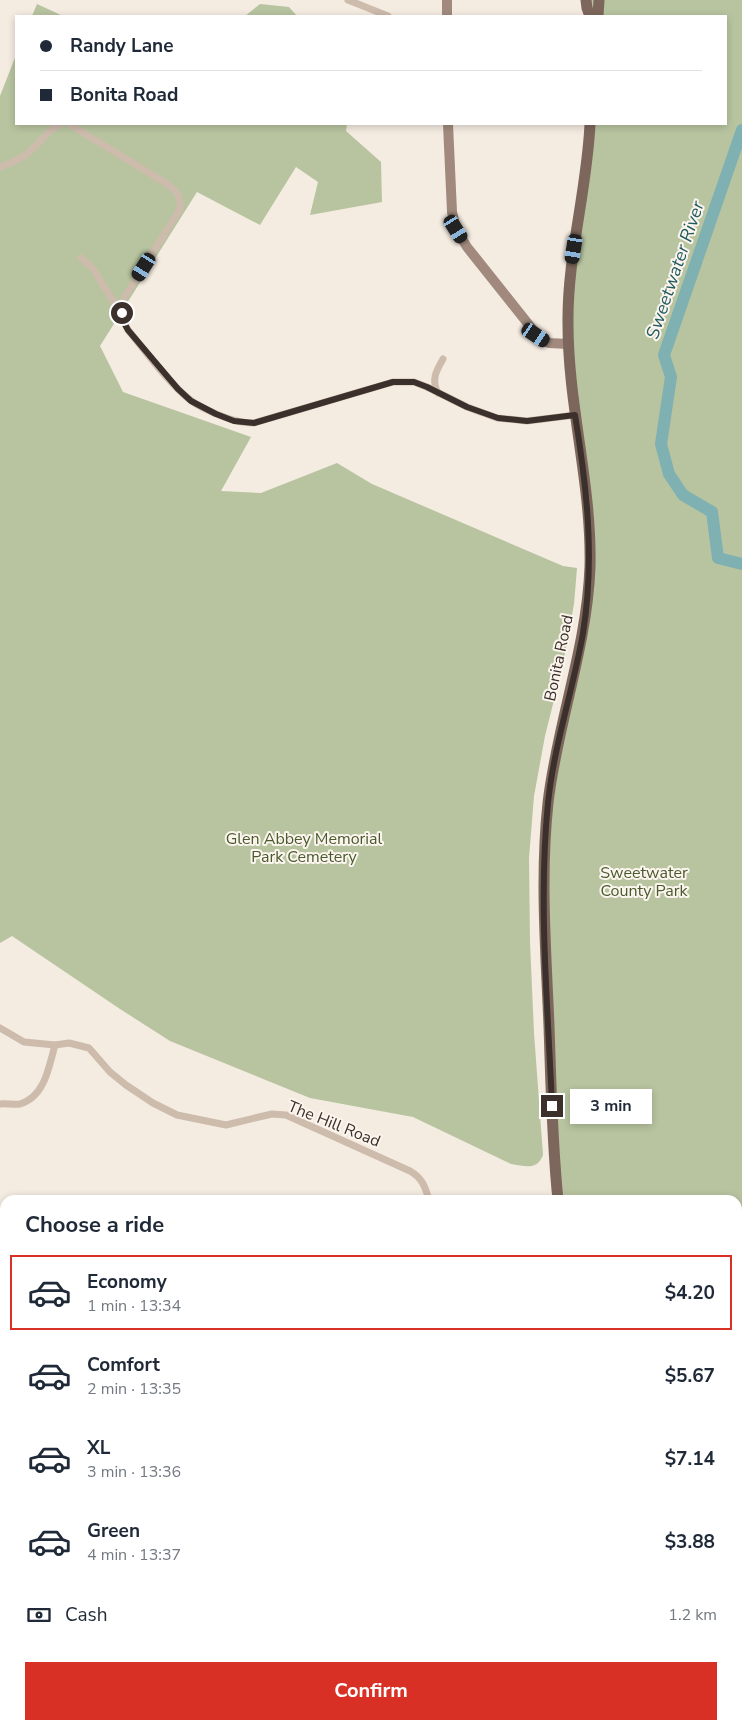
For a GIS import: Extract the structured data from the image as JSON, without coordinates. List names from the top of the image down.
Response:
{
  "streets": {
    "main road": ["Bonita Road"],
    "street": ["The Hill Road"]
  },
  "water": ["Sweetwater River"],
  "parks": ["Glen Abbey Memorial Park Cemetery", "Sweetwater County Park"],
  "page": {
    "banner": ["Randy Lane", "Bonita Road"],
    "bubble": "3 min",
    "heading": "Choose a ride",
    "list": [
      {
        "name": "Economy",
        "note": "1 min · 13:34",
        "value": "$4.20"
      },
      {
        "name": "Comfort",
        "note": "2 min · 13:35",
        "value": "$5.67"
      },
      {
        "name": "XL",
        "note": "3 min · 13:36",
        "value": "$7.14"
      },
      {
        "name": "Green",
        "note": "4 min · 13:37",
        "value": "$3.88"
      }
    ],
    "pay": ["Cash", "1.2 km"],
    "buttons": "Confirm"
  }
}
